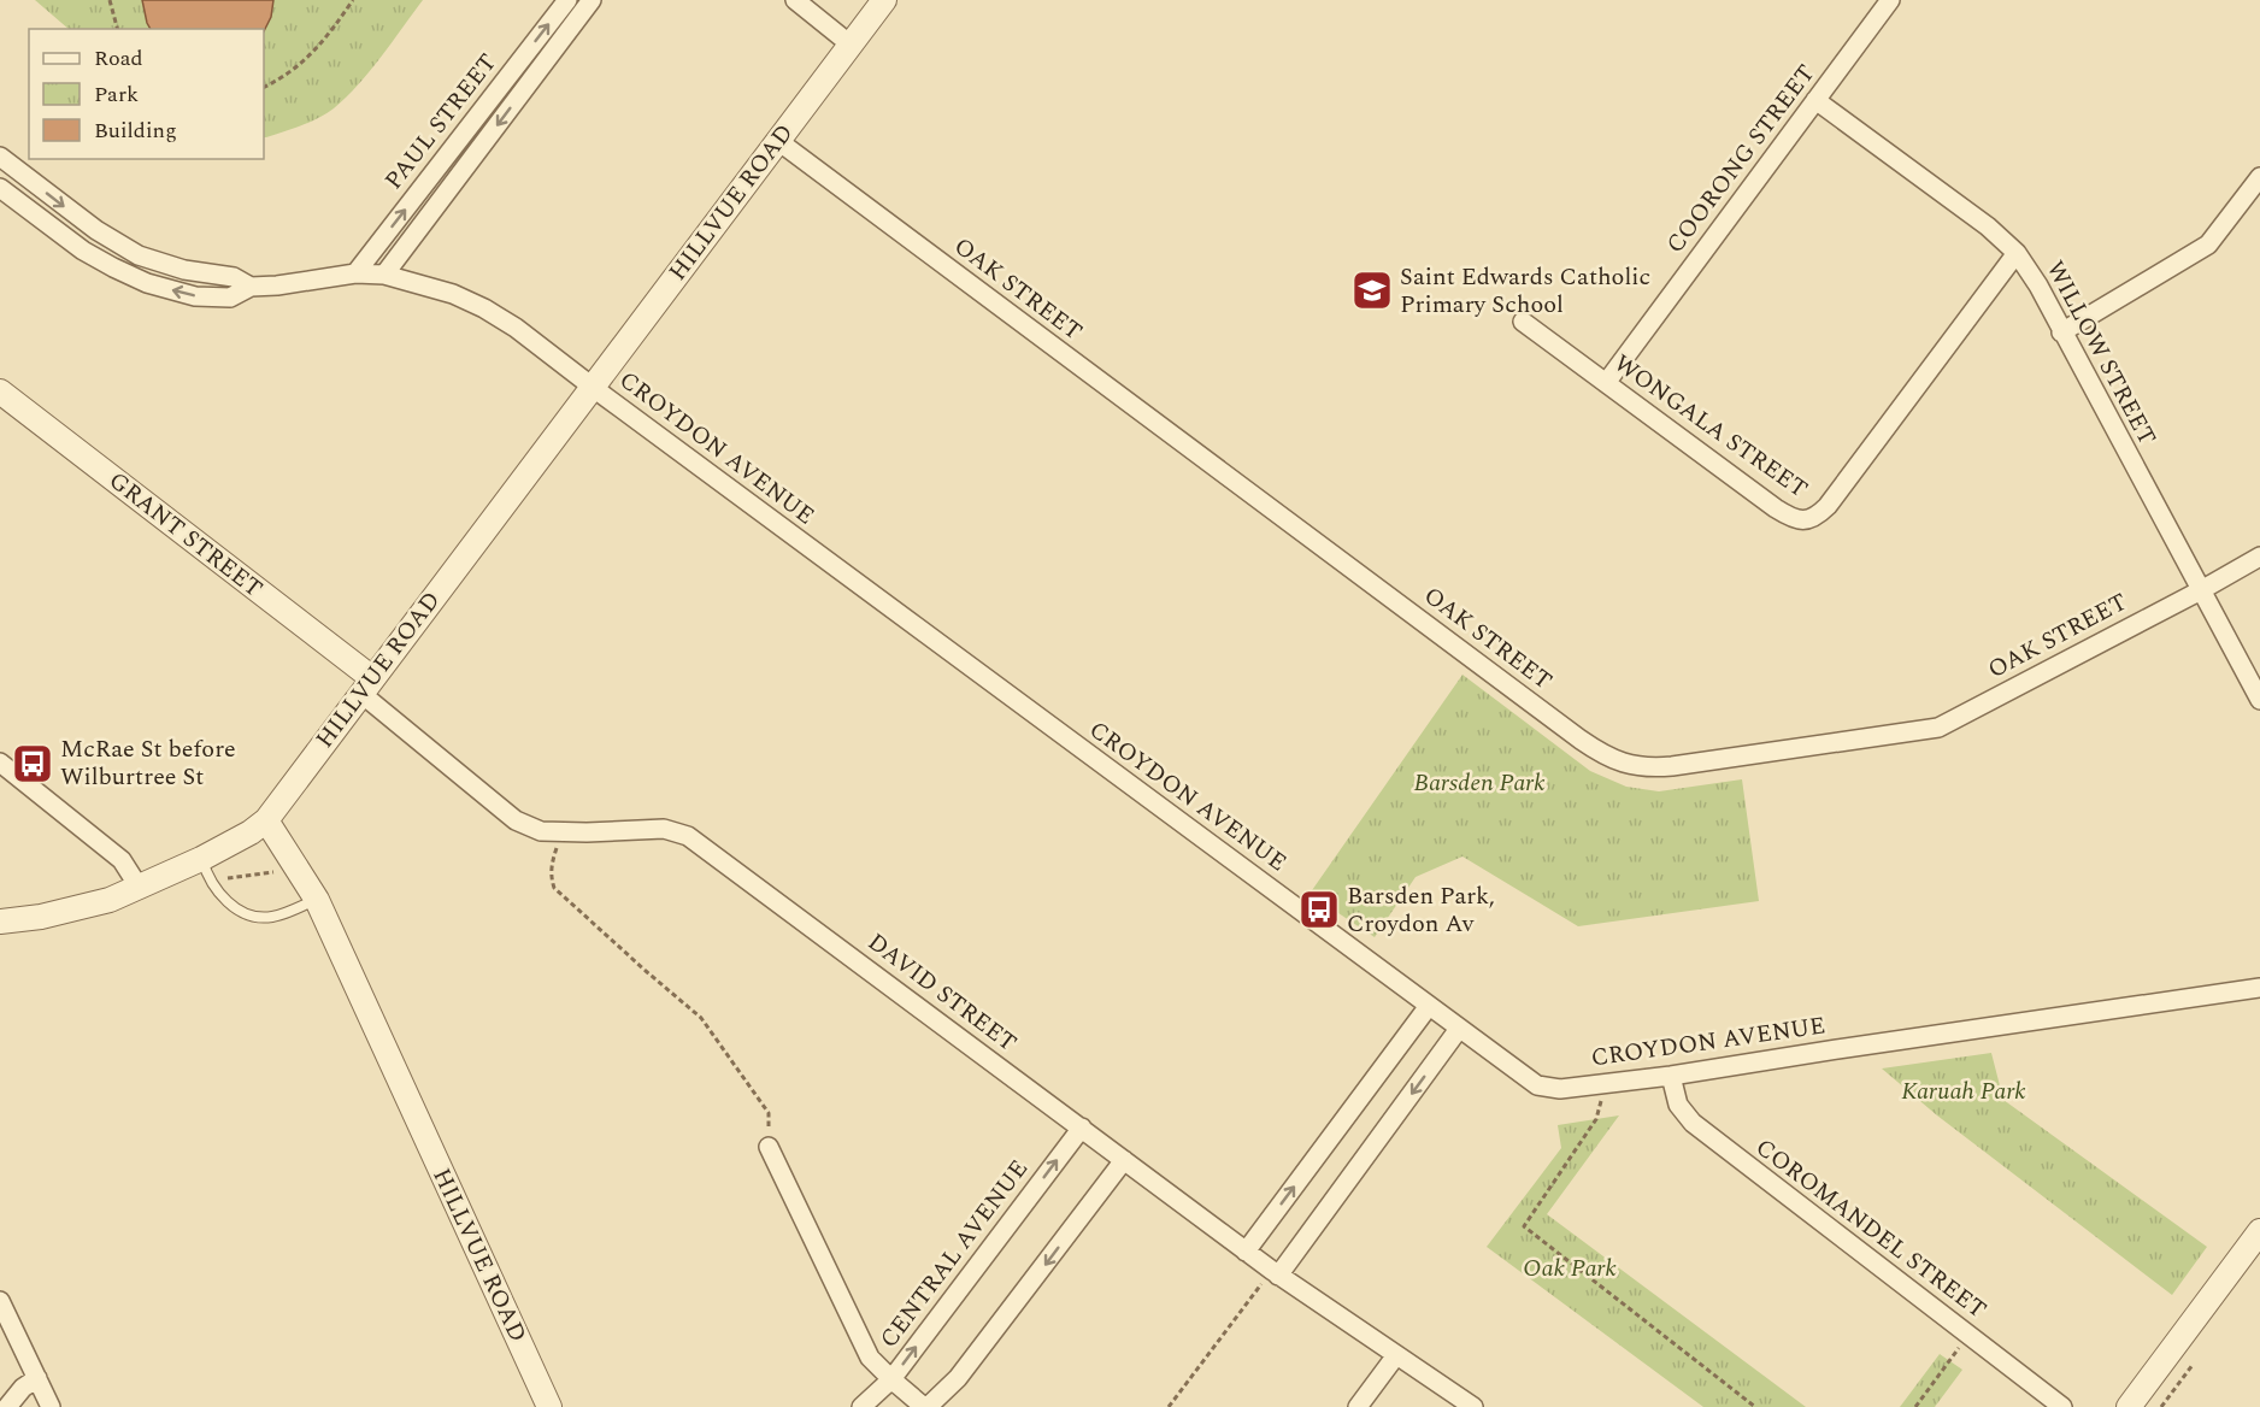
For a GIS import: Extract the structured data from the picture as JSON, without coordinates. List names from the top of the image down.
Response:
{
  "streets": {
    "street": [
      "PAUL STREET",
      "COORONG STREET",
      "HILLVUE ROAD",
      "OAK STREET",
      "WILLOW STREET",
      "WONGALA STREET",
      "CROYDON AVENUE",
      "GRANT STREET",
      "DAVID STREET",
      "COROMANDEL STREET",
      "CENTRAL AVENUE"
    ]
  },
  "crossings": [
    ["PAUL STREET", "CROYDON AVENUE"],
    ["COORONG STREET", "WILLOW STREET"],
    ["COORONG STREET", "WONGALA STREET"],
    ["HILLVUE ROAD", "OAK STREET"],
    ["HILLVUE ROAD", "CROYDON AVENUE"],
    ["HILLVUE ROAD", "GRANT STREET"],
    ["HILLVUE ROAD", "DAVID STREET"],
    ["OAK STREET", "WILLOW STREET"],
    ["WILLOW STREET", "WONGALA STREET"],
    ["CROYDON AVENUE", "COROMANDEL STREET"],
    ["GRANT STREET", "DAVID STREET"],
    ["DAVID STREET", "CENTRAL AVENUE"]
  ],
  "parks": ["Barsden Park", "Karuah Park", "Oak Park"],
  "places": {
    "school or university": ["Saint Edwards Catholic Primary School"],
    "bus stop": ["McRae St before Wilburtree St", "Barsden Park, Croydon Av"]
  },
  "legend": ["Road", "Park", "Building"]
}
